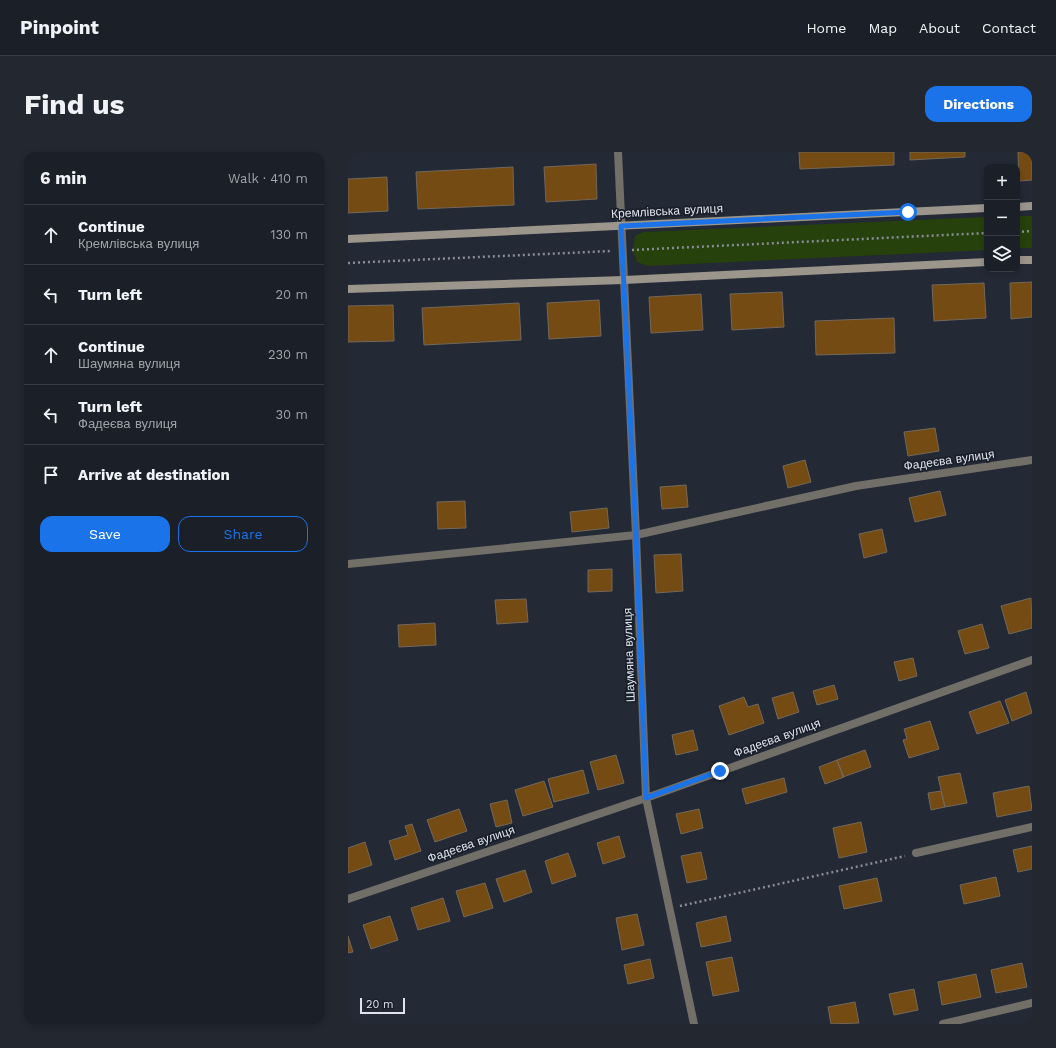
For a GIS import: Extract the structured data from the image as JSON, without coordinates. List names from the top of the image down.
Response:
{
  "streets": {
    "street": ["Кремлівська вулиця", "Фадеєва вулиця", "Шаумяна вулиця"]
  },
  "crossings": [
    ["Кремлівська вулиця", "Шаумяна вулиця"],
    ["Фадеєва вулиця", "Шаумяна вулиця"]
  ],
  "scale_bar": "20 m",
  "page": {
    "header": "Pinpoint",
    "nav": [
      "Home",
      "Map",
      "About",
      "Contact"
    ],
    "buttons": [
      "Directions",
      ["Save", "Share"]
    ],
    "title": "Find us",
    "heading": ["6 min", "Walk · 410 m"],
    "map_buttons": ["+", "−"],
    "list": [
      ["Continue", "Кремлівська вулиця", "130 m"],
      ["Turn left", "20 m"],
      ["Continue", "Шаумяна вулиця", "230 m"],
      ["Turn left", "Фадеєва вулиця", "30 m"],
      "Arrive at destination"
    ],
    "scale": "20 m"
  }
}
